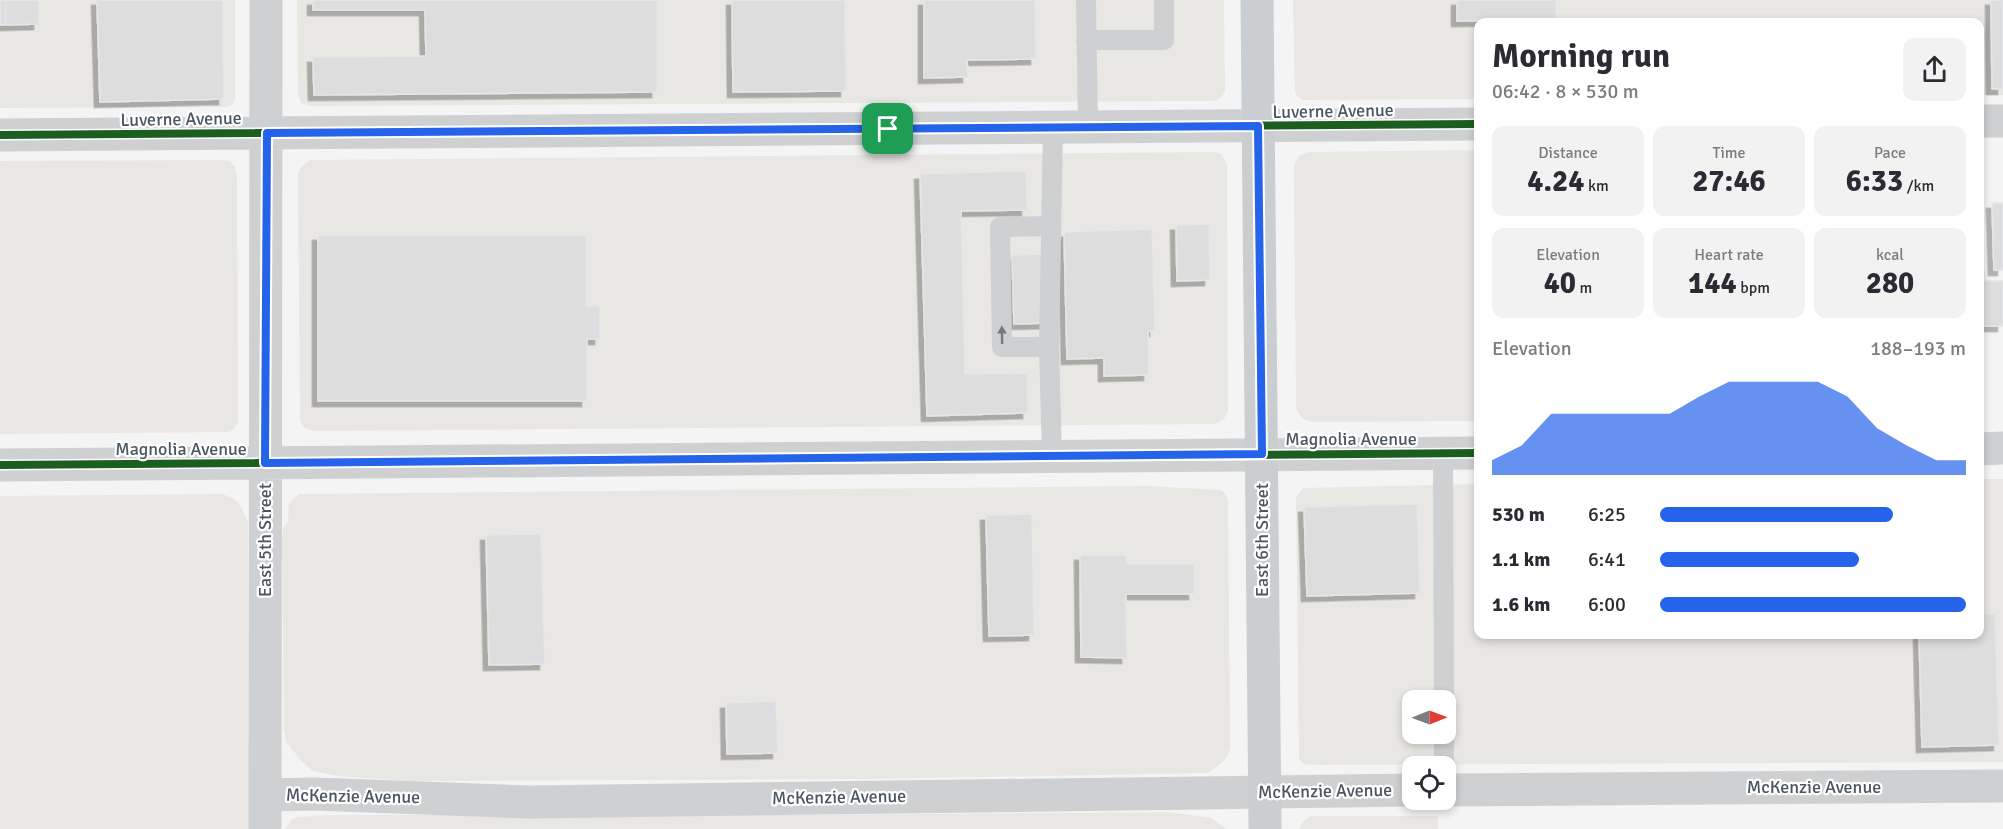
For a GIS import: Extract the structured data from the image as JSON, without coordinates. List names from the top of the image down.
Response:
{
  "streets": {
    "main road": ["East 6th Street"],
    "street": [
      "Luverne Avenue",
      "Magnolia Avenue",
      "East 5th Street",
      "McKenzie Avenue"
    ]
  },
  "crossings": [
    ["Luverne Avenue", "East 5th Street"],
    ["Luverne Avenue", "East 6th Street"],
    ["Magnolia Avenue", "East 5th Street"],
    ["Magnolia Avenue", "East 6th Street"],
    ["East 5th Street", "McKenzie Avenue"],
    ["East 6th Street", "McKenzie Avenue"]
  ],
  "north": "right",
  "page": {
    "heading": ["Morning run", "06:42 · 8 × 530 m"],
    "stats": [
      ["Distance", "4.24 km"],
      ["Time", "27:46"],
      ["Pace", "6:33 /km"],
      ["Elevation", "40 m"],
      ["Heart rate", "144 bpm"],
      ["kcal", "280"]
    ],
    "chart": ["Elevation", "188–193 m"],
    "list": [
      {
        "name": "530 m",
        "note": "6:25"
      },
      {
        "name": "1.1 km",
        "note": "6:41"
      },
      {
        "name": "1.6 km",
        "note": "6:00"
      }
    ]
  }
}
